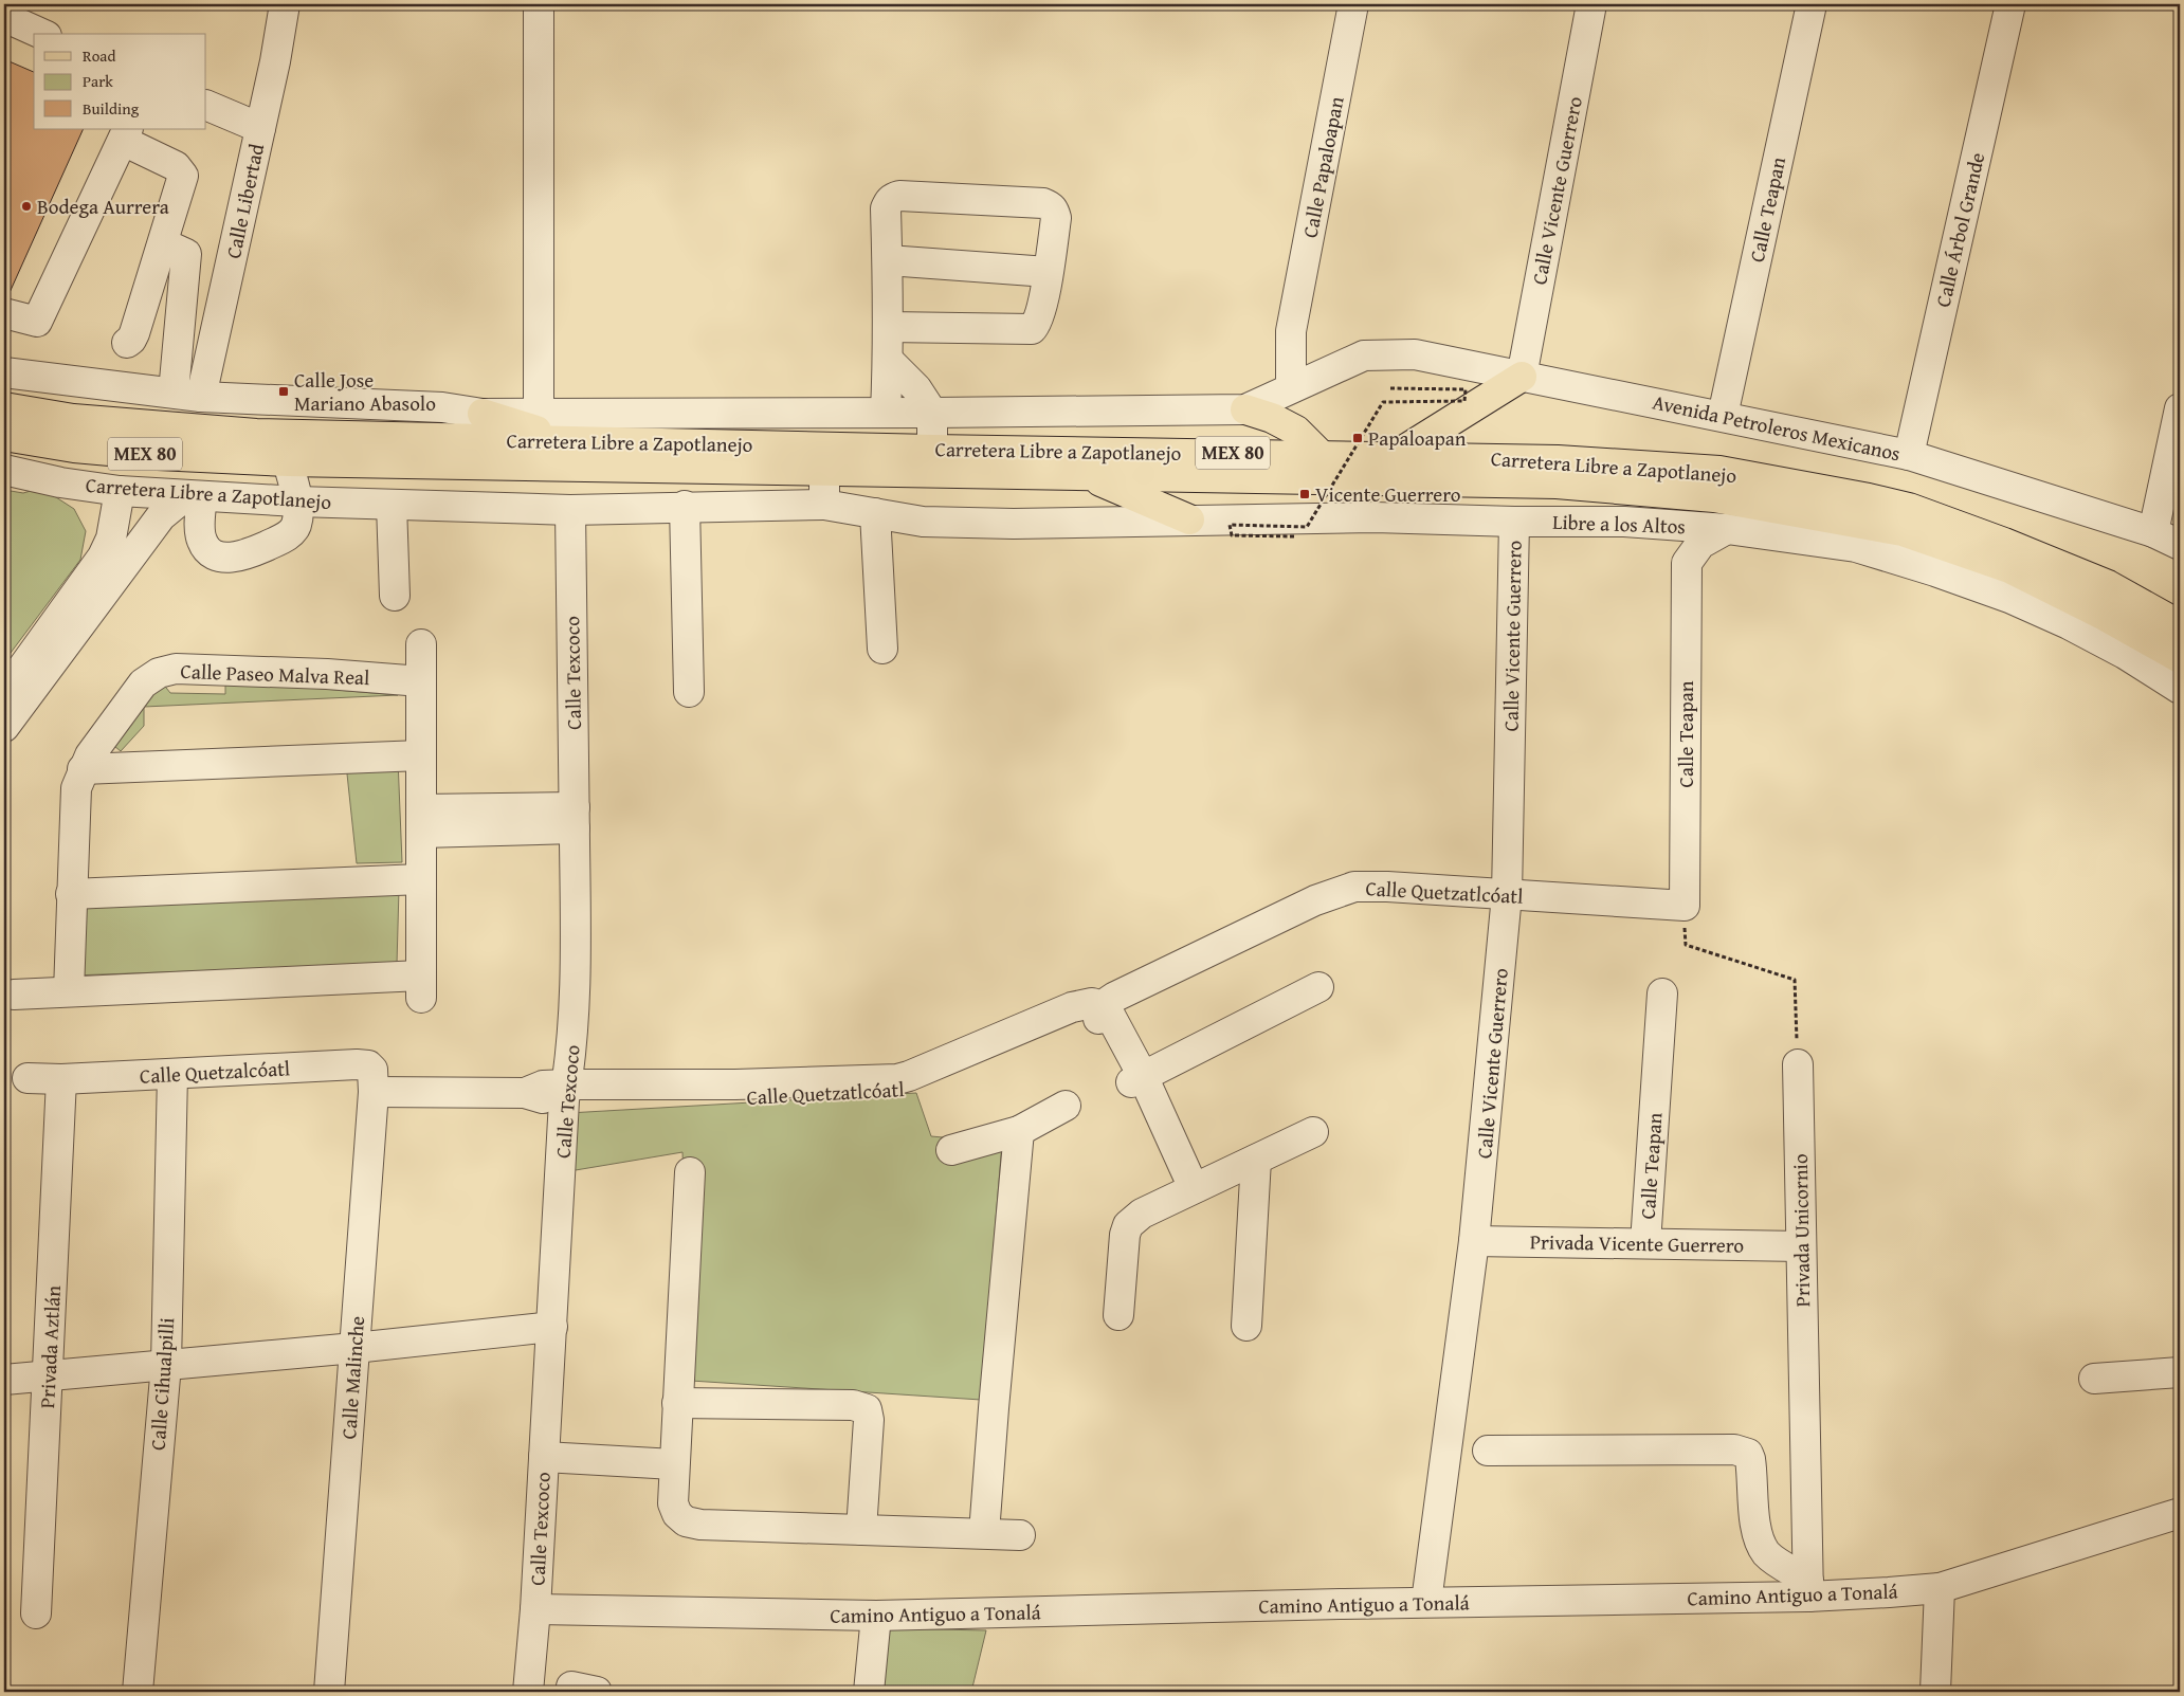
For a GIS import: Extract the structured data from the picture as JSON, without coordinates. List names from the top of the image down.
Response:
{
  "streets": {
    "main road": ["Carretera Libre a Zapotlanejo", "MEX 80"],
    "street": [
      "Calle Papaloapan",
      "Calle Vicente Guerrero",
      "Calle Libertad",
      "Calle Teapan",
      "Calle Árbol Grande",
      "Avenida Petroleros Mexicanos",
      "Libre a los Altos",
      "Calle Texcoco",
      "Calle Paseo Malva Real",
      "Calle Quetzatlcóatl",
      "Calle Quetzalcóatl",
      "Privada Unicornio",
      "Privada Vicente Guerrero",
      "Privada Aztlán",
      "Calle Malinche",
      "Calle Cihualpilli",
      "Camino Antiguo a Tonalá"
    ]
  },
  "crossings": [
    ["Calle Papaloapan", "Avenida Petroleros Mexicanos"],
    ["Calle Vicente Guerrero", "Avenida Petroleros Mexicanos"],
    ["Calle Vicente Guerrero", "Libre a los Altos"],
    ["Calle Vicente Guerrero", "Calle Quetzatlcóatl"],
    ["Calle Vicente Guerrero", "Privada Vicente Guerrero"],
    ["Calle Vicente Guerrero", "Camino Antiguo a Tonalá"],
    ["Calle Libertad", "Carretera Libre a Zapotlanejo"],
    ["Calle Teapan", "Avenida Petroleros Mexicanos"],
    ["Calle Teapan", "Calle Quetzatlcóatl"],
    ["Calle Teapan", "Privada Vicente Guerrero"],
    ["Calle Árbol Grande", "Avenida Petroleros Mexicanos"],
    ["Carretera Libre a Zapotlanejo", "Libre a los Altos"],
    ["Carretera Libre a Zapotlanejo", "Calle Texcoco"],
    ["Calle Texcoco", "Calle Quetzatlcóatl"],
    ["Calle Texcoco", "Camino Antiguo a Tonalá"],
    ["Calle Quetzatlcóatl", "Calle Quetzalcóatl"],
    ["Calle Quetzatlcóatl", "Calle Malinche"],
    ["Calle Quetzalcóatl", "Privada Aztlán"],
    ["Calle Quetzalcóatl", "Calle Malinche"],
    ["Calle Quetzalcóatl", "Calle Cihualpilli"],
    ["Privada Unicornio", "Privada Vicente Guerrero"],
    ["Privada Unicornio", "Camino Antiguo a Tonalá"]
  ],
  "places": {
    "other": ["Bodega Aurrera"],
    "transit": ["Calle Jose Mariano Abasolo", "Papaloapan", "Vicente Guerrero"]
  },
  "legend": ["Road", "Park", "Building"]
}
